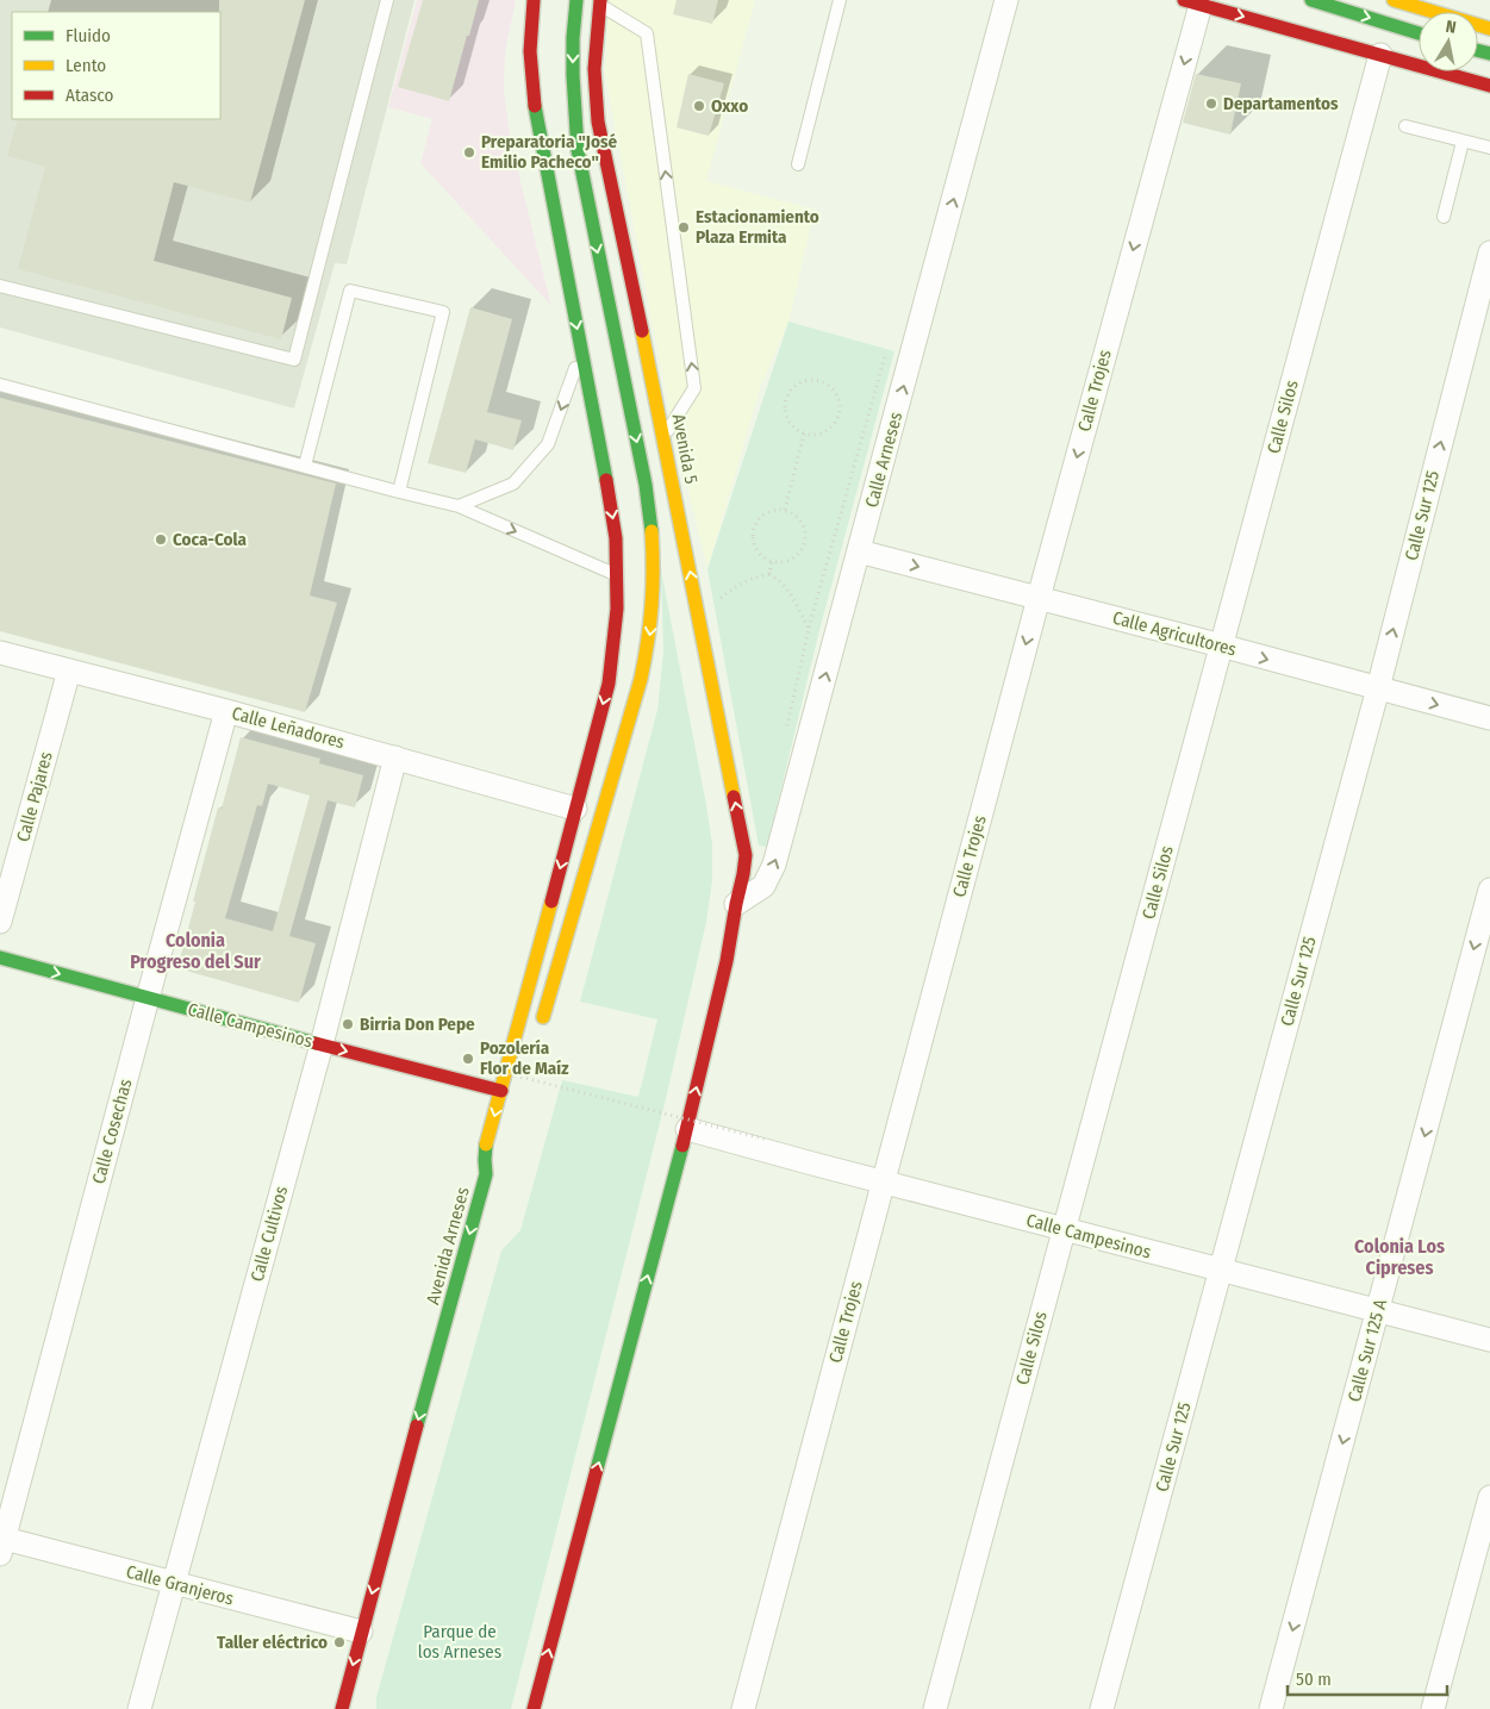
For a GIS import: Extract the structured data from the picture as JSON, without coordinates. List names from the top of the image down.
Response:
{
  "streets": {
    "main road": ["Avenida 5", "Calle Campesinos", "Avenida Arneses"],
    "street": [
      "Calle Trojes",
      "Calle Silos",
      "Calle Arneses",
      "Calle Sur 125",
      "Calle Agricultores",
      "Calle Leñadores",
      "Calle Pajares",
      "Calle Cosechas",
      "Calle Cultivos",
      "Calle Sur 125 A",
      "Calle Granjeros"
    ]
  },
  "crossings": [
    ["Calle Trojes", "Calle Agricultores"],
    ["Calle Trojes", "Calle Campesinos"],
    ["Calle Silos", "Calle Agricultores"],
    ["Calle Silos", "Calle Campesinos"],
    ["Avenida 5", "Calle Arneses"],
    ["Calle Arneses", "Calle Agricultores"],
    ["Calle Sur 125", "Calle Agricultores"],
    ["Calle Sur 125", "Calle Campesinos"],
    ["Calle Leñadores", "Calle Pajares"],
    ["Calle Leñadores", "Calle Cosechas"],
    ["Calle Leñadores", "Calle Cultivos"],
    ["Calle Leñadores", "Avenida Arneses"],
    ["Calle Campesinos", "Calle Cosechas"],
    ["Calle Campesinos", "Calle Cultivos"],
    ["Calle Campesinos", "Avenida Arneses"],
    ["Calle Campesinos", "Calle Sur 125 A"],
    ["Calle Cosechas", "Calle Granjeros"],
    ["Calle Cultivos", "Calle Granjeros"],
    ["Avenida Arneses", "Calle Granjeros"]
  ],
  "one_way": [
    "Calle Trojes",
    "Calle Arneses",
    "Calle Agricultores",
    "Calle Sur 125 A"
  ],
  "districts": ["Colonia Progreso del Sur", "Colonia Los Cipreses"],
  "parks": ["Parque de los Arneses"],
  "places": [
    "Departamentos",
    "Oxxo",
    "Preparatoria \"José Emilio Pacheco\"",
    "Estacionamiento Plaza Ermita",
    "Coca-Cola",
    "Birria Don Pepe",
    "Pozolería Flor de Maíz",
    "Taller eléctrico"
  ],
  "legend": ["Fluido", "Lento", "Atasco"],
  "scale_bar": "50 m",
  "north": "top"
}
